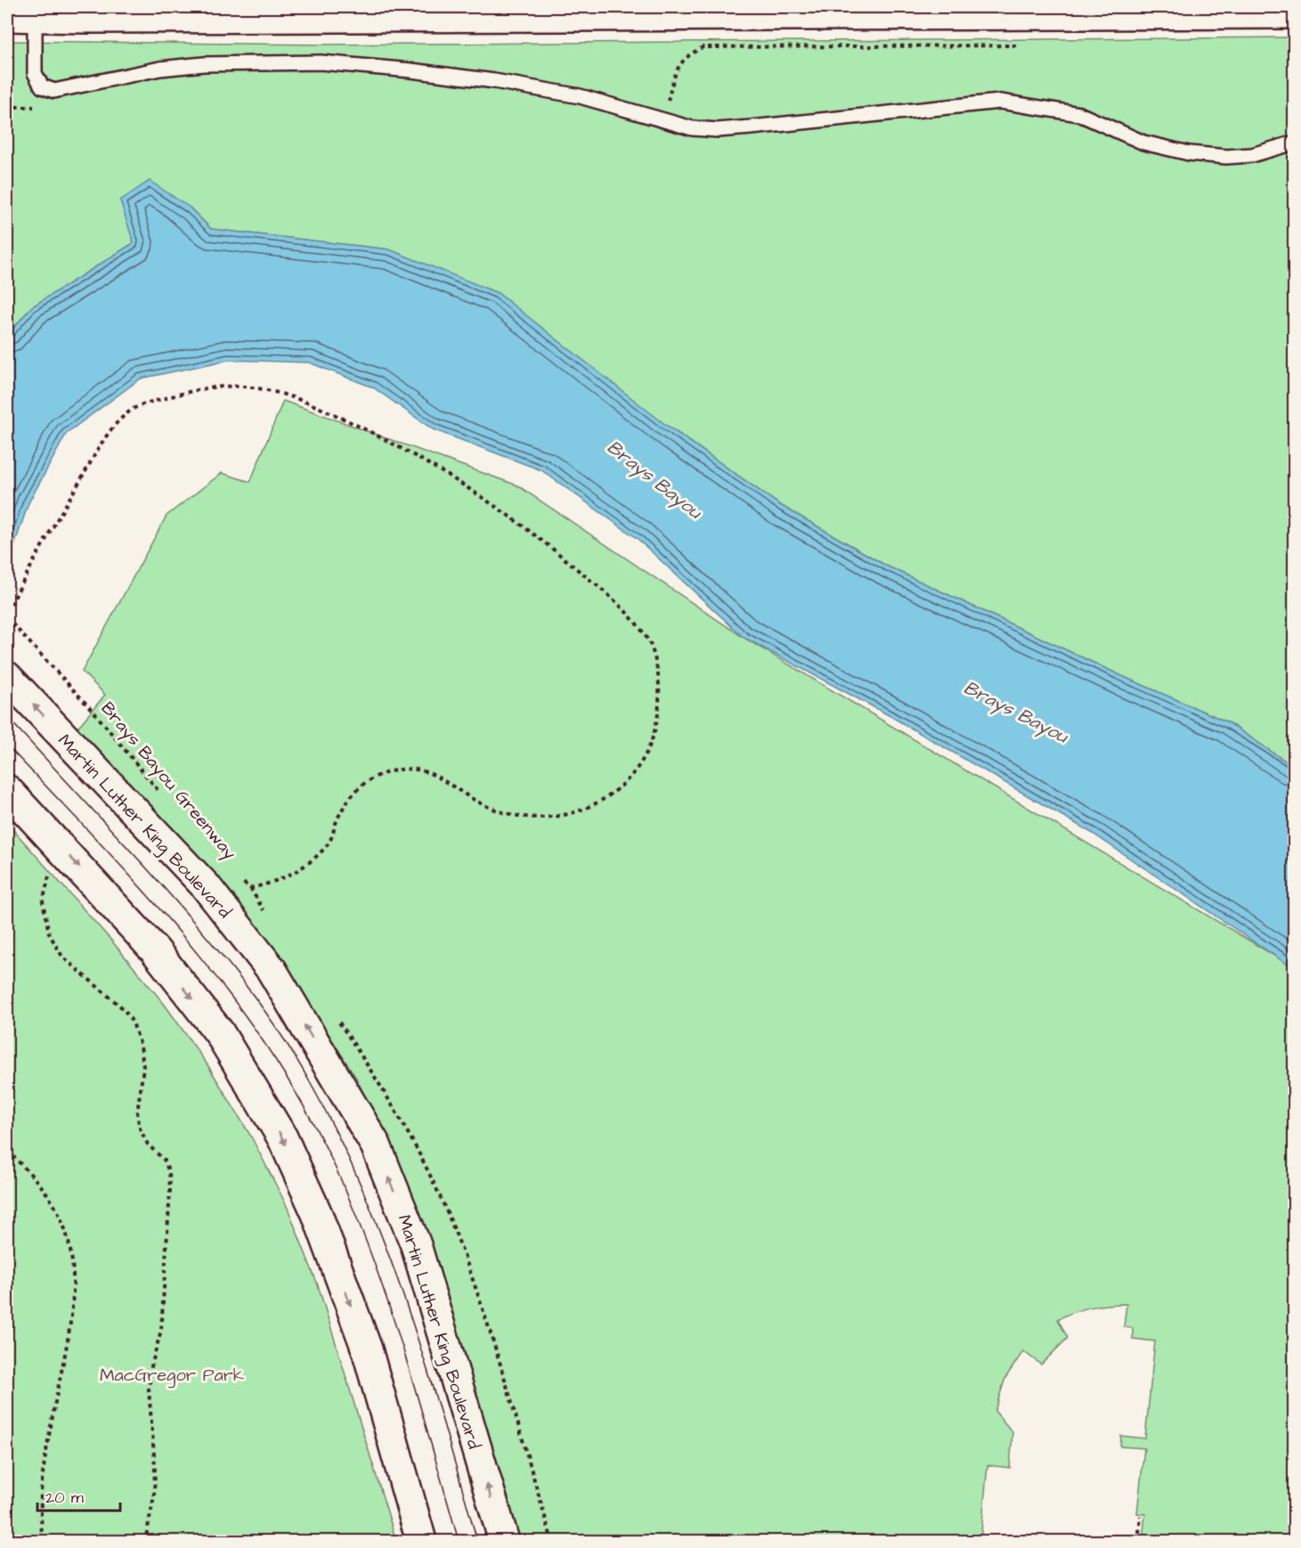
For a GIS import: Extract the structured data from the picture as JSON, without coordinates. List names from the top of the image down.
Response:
{
  "streets": {
    "main road": ["Martin Luther King Boulevard"],
    "path": ["Brays Bayou Greenway"]
  },
  "water": ["Brays Bayou"],
  "parks": ["MacGregor Park"],
  "scale_bar": "20 m"
}
